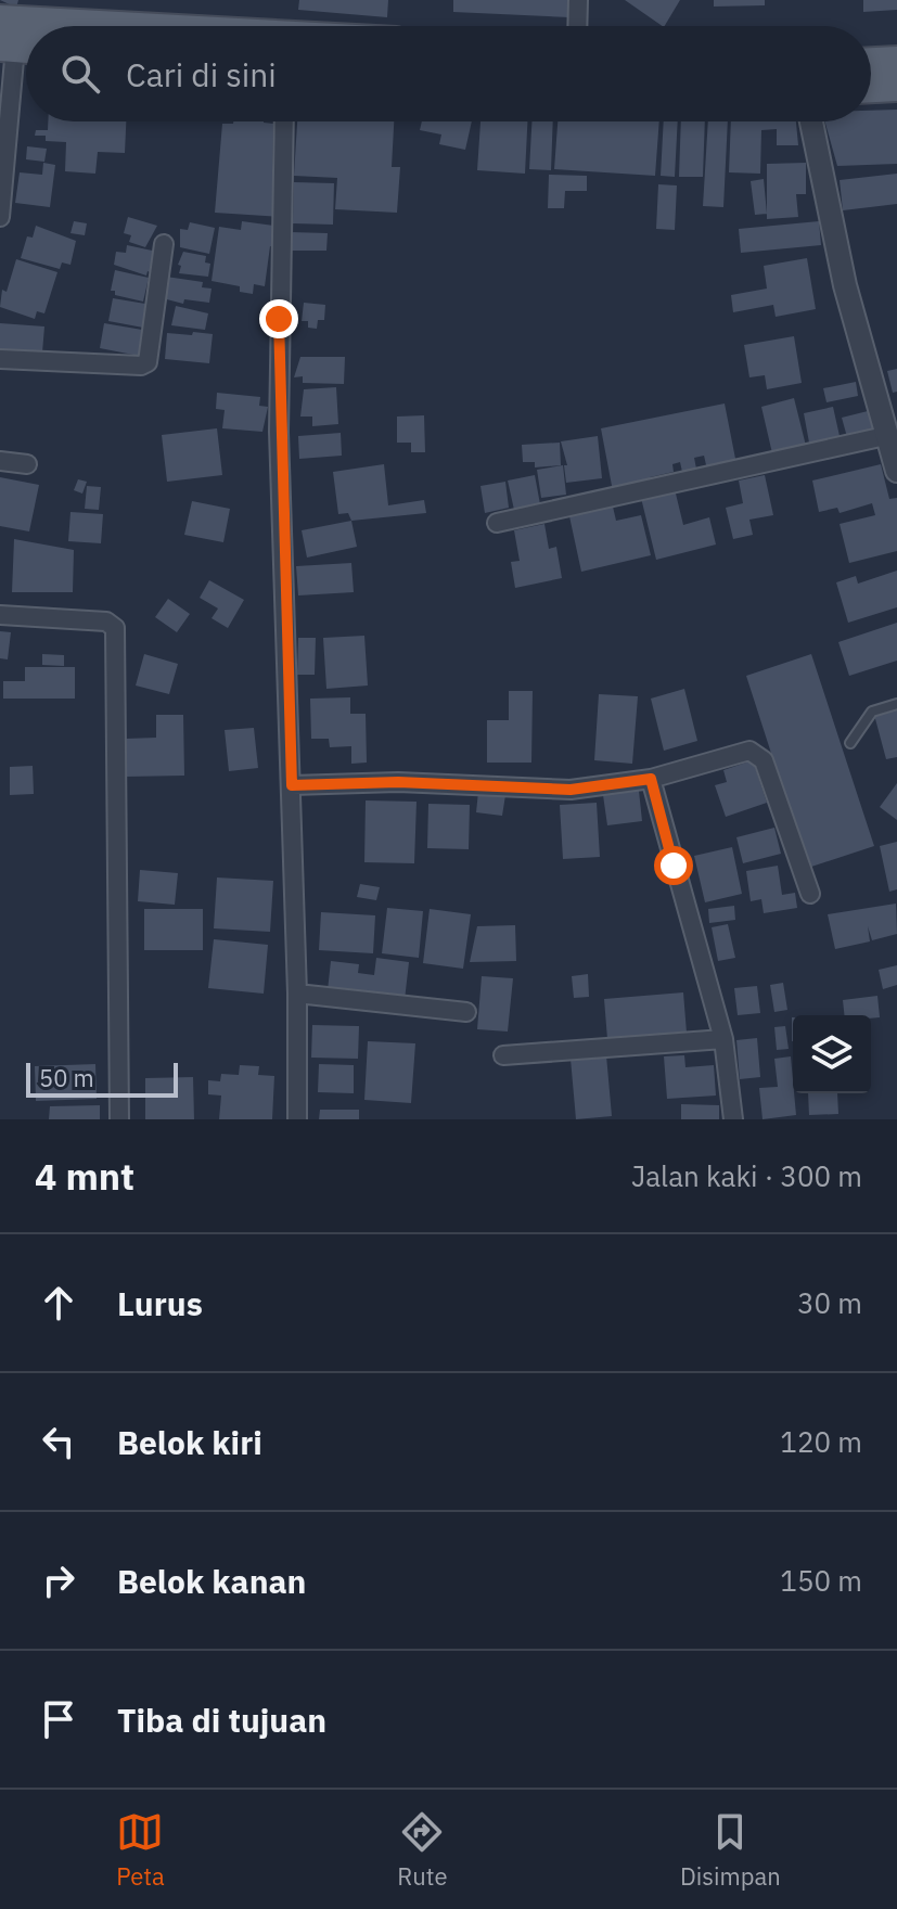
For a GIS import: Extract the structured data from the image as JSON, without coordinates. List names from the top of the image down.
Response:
{
  "scale_bar": "50 m",
  "page": {
    "search": "Cari di sini",
    "scale": "50 m",
    "heading": ["4 mnt", "Jalan kaki · 300 m"],
    "list": [
      ["Lurus", "30 m"],
      ["Belok kiri", "120 m"],
      ["Belok kanan", "150 m"],
      "Tiba di tujuan"
    ],
    "nav": ["Peta", "Rute", "Disimpan"]
  }
}
